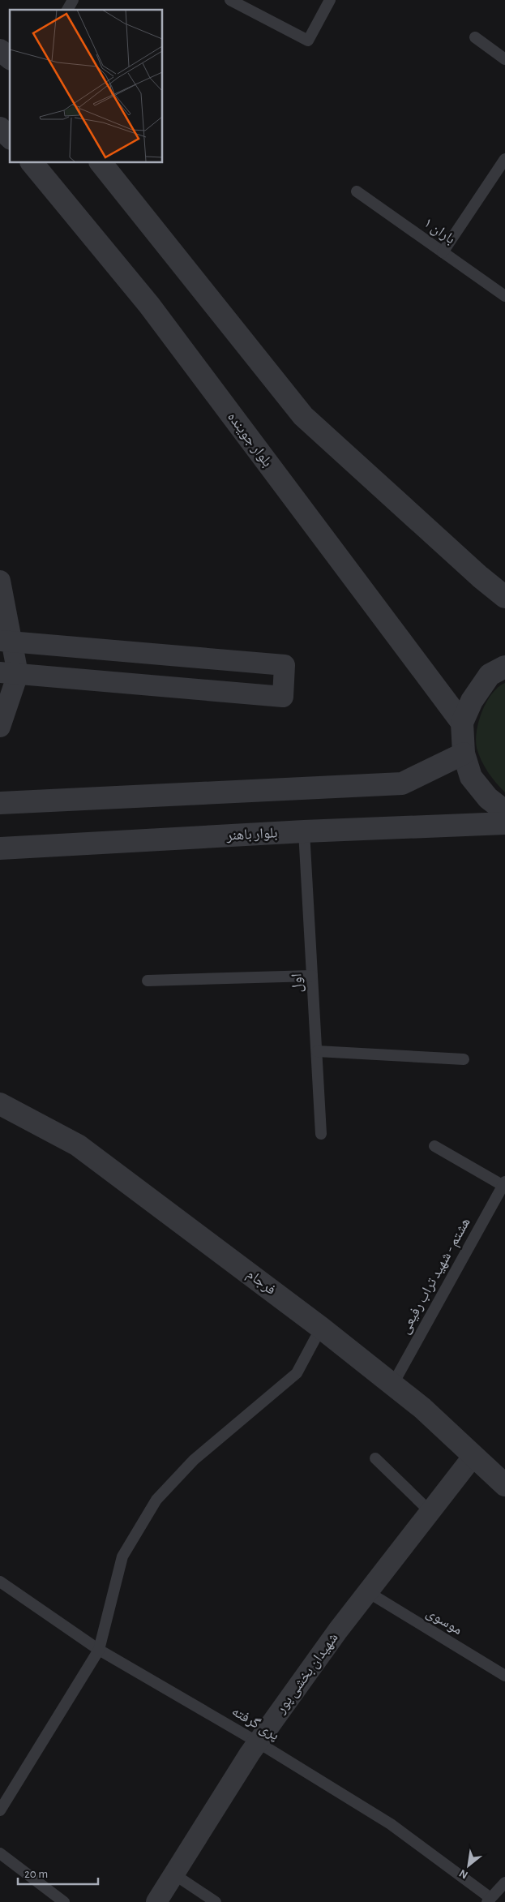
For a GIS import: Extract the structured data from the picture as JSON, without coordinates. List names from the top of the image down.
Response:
{
  "streets": {
    "street": [
      "بلوار جوینده",
      "بلوار باهنر",
      "فرجام",
      "شهیدان بخشی پور"
    ],
    "lane": [
      "باران ۱",
      "اول",
      "هشتم - شهید تراب رفیعی",
      "موسوی",
      "پری گرفته"
    ]
  },
  "crossings": [
    ["بلوار باهنر", "اول"],
    ["هشتم - شهید تراب رفیعی", "فرجام"],
    ["فرجام", "شهیدان بخشی پور"],
    ["موسوی", "شهیدان بخشی پور"],
    ["شهیدان بخشی پور", "پری گرفته"]
  ],
  "scale_bar": "20 m",
  "north": "bottom left"
}
